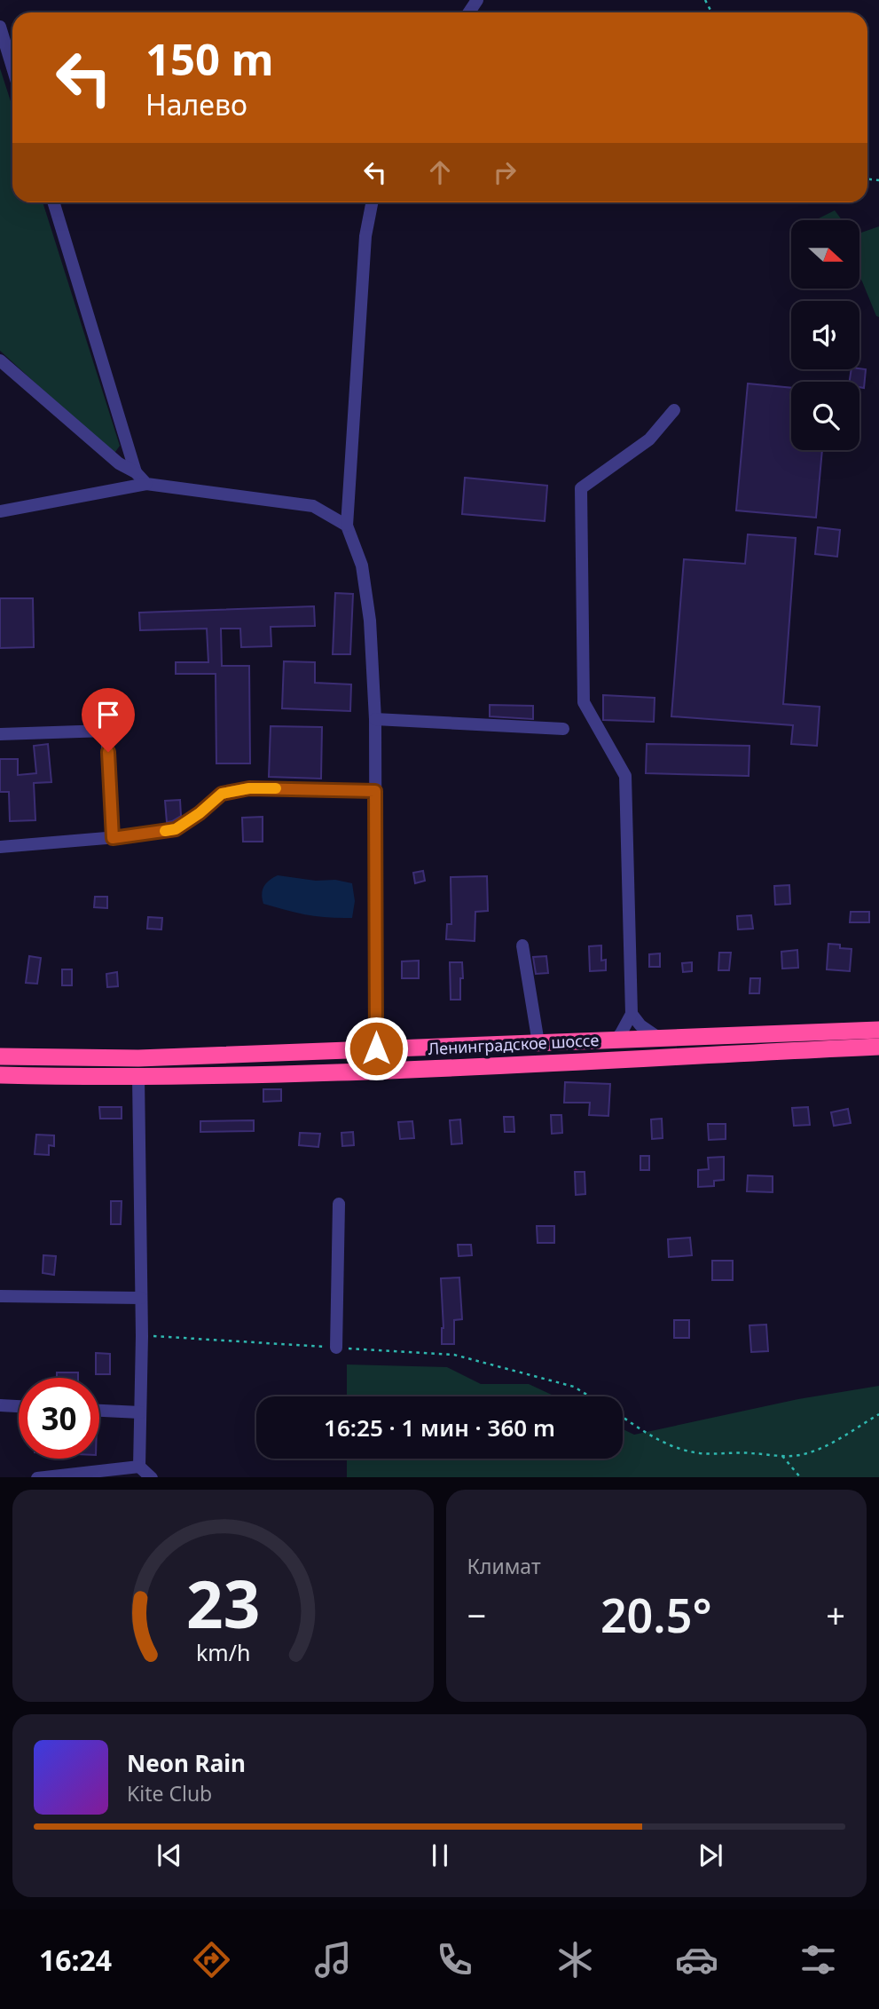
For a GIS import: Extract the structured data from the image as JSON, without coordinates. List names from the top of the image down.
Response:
{
  "streets": {
    "highway": ["Ленинградское шоссе"]
  },
  "north": "right",
  "page": {
    "turn": ["150 m", "Налево"],
    "limit": "30",
    "trip": "16:25 · 1 мин · 360 m",
    "tile": "Климат",
    "heat": ["−", "20.5°", "+"],
    "song": ["Neon Rain", "Kite Club"],
    "tabs": "16:24",
    "gauge": ["23", "km/h"]
  }
}
